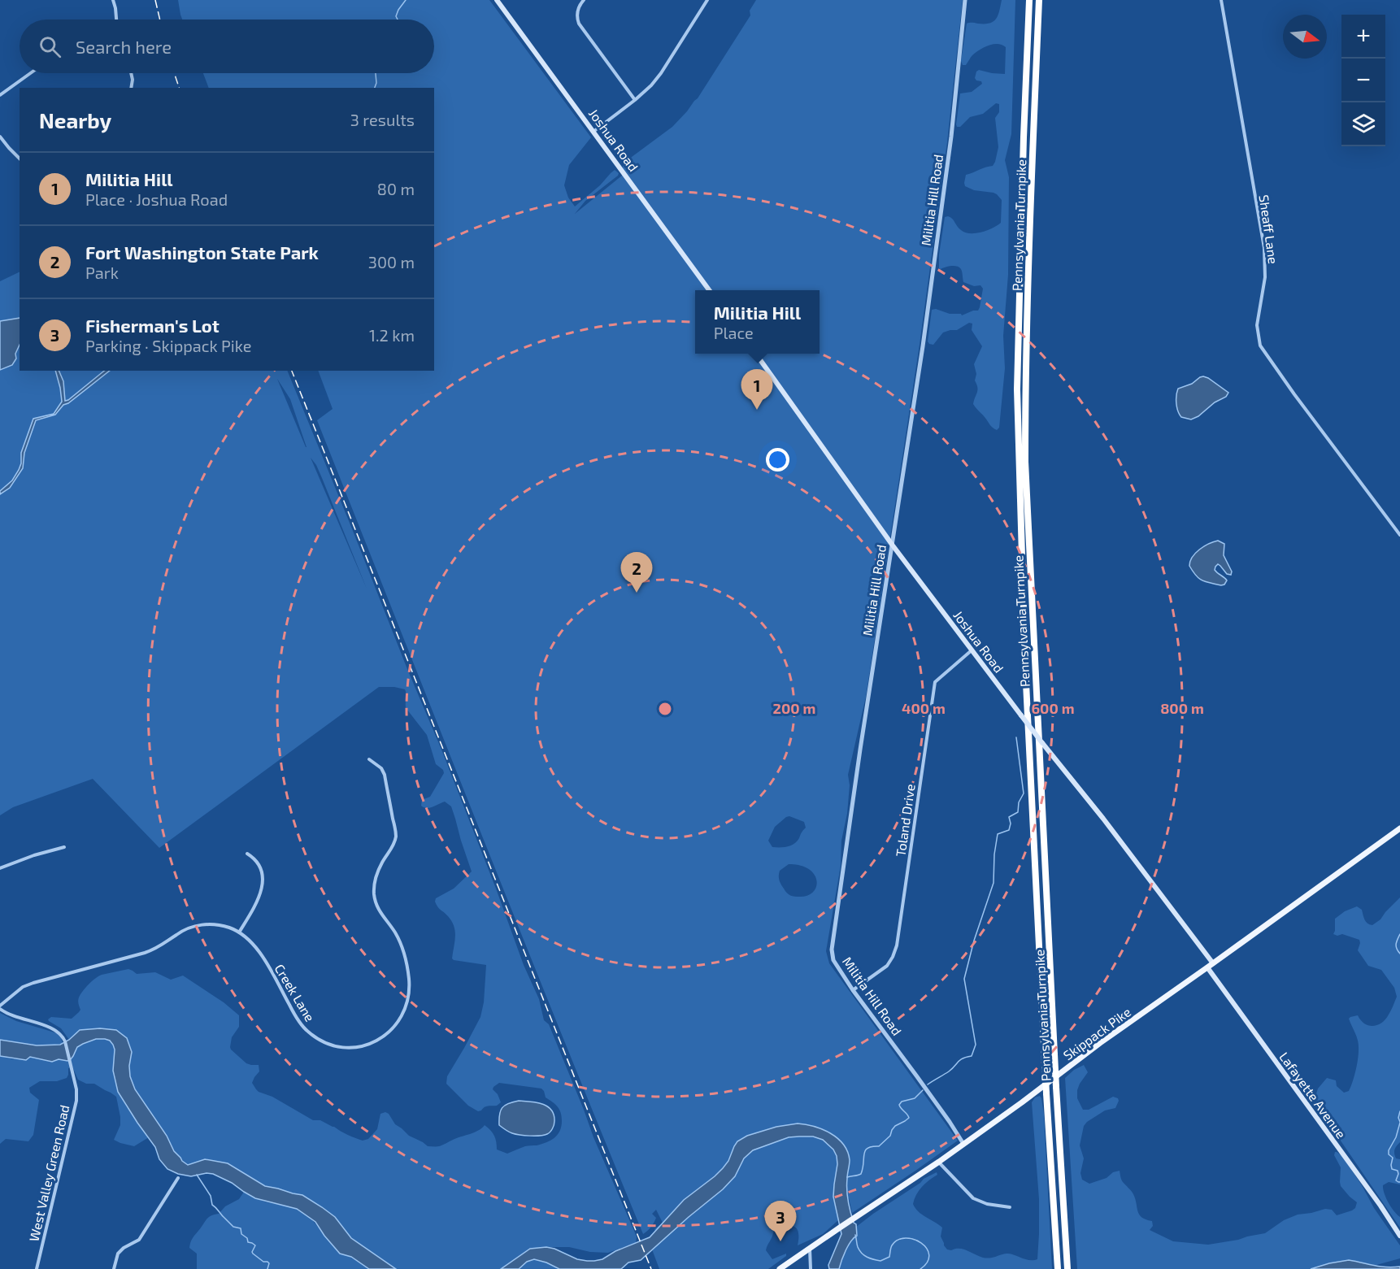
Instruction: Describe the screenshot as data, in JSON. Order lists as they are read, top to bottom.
{
  "streets": {
    "highway": ["Pennsylvania Turnpike"],
    "main road": ["Joshua Road", "Skippack Pike", "Lafayette Avenue"],
    "street": [
      "Militia Hill Road",
      "Sheaff Lane",
      "Toland Drive",
      "Creek Lane",
      "West Valley Green Road"
    ]
  },
  "crossings": [
    ["Joshua Road", "Militia Hill Road"],
    ["Joshua Road", "Toland Drive"],
    ["Joshua Road", "Skippack Pike"],
    ["Militia Hill Road", "Toland Drive"],
    ["Militia Hill Road", "Skippack Pike"],
    ["Creek Lane", "West Valley Green Road"],
    ["Skippack Pike", "Lafayette Avenue"]
  ],
  "north": "right",
  "page": {
    "map_buttons": ["+", "−"],
    "search": "Search here",
    "heading": ["Nearby", "3 results"],
    "list": [
      {
        "mark": "1",
        "name": "Militia Hill",
        "note": "Place · Joshua Road",
        "value": "80 m"
      },
      {
        "mark": "2",
        "name": "Fort Washington State Park",
        "note": "Park",
        "value": "300 m"
      },
      {
        "mark": "3",
        "name": "Fisherman's Lot",
        "note": "Parking · Skippack Pike",
        "value": "1.2 km"
      }
    ],
    "popup": ["Militia Hill", "Place"],
    "pins": ["1", "2", "3"]
  },
  "rings": [
    "200 m",
    "400 m",
    "600 m",
    "800 m"
  ]
}
